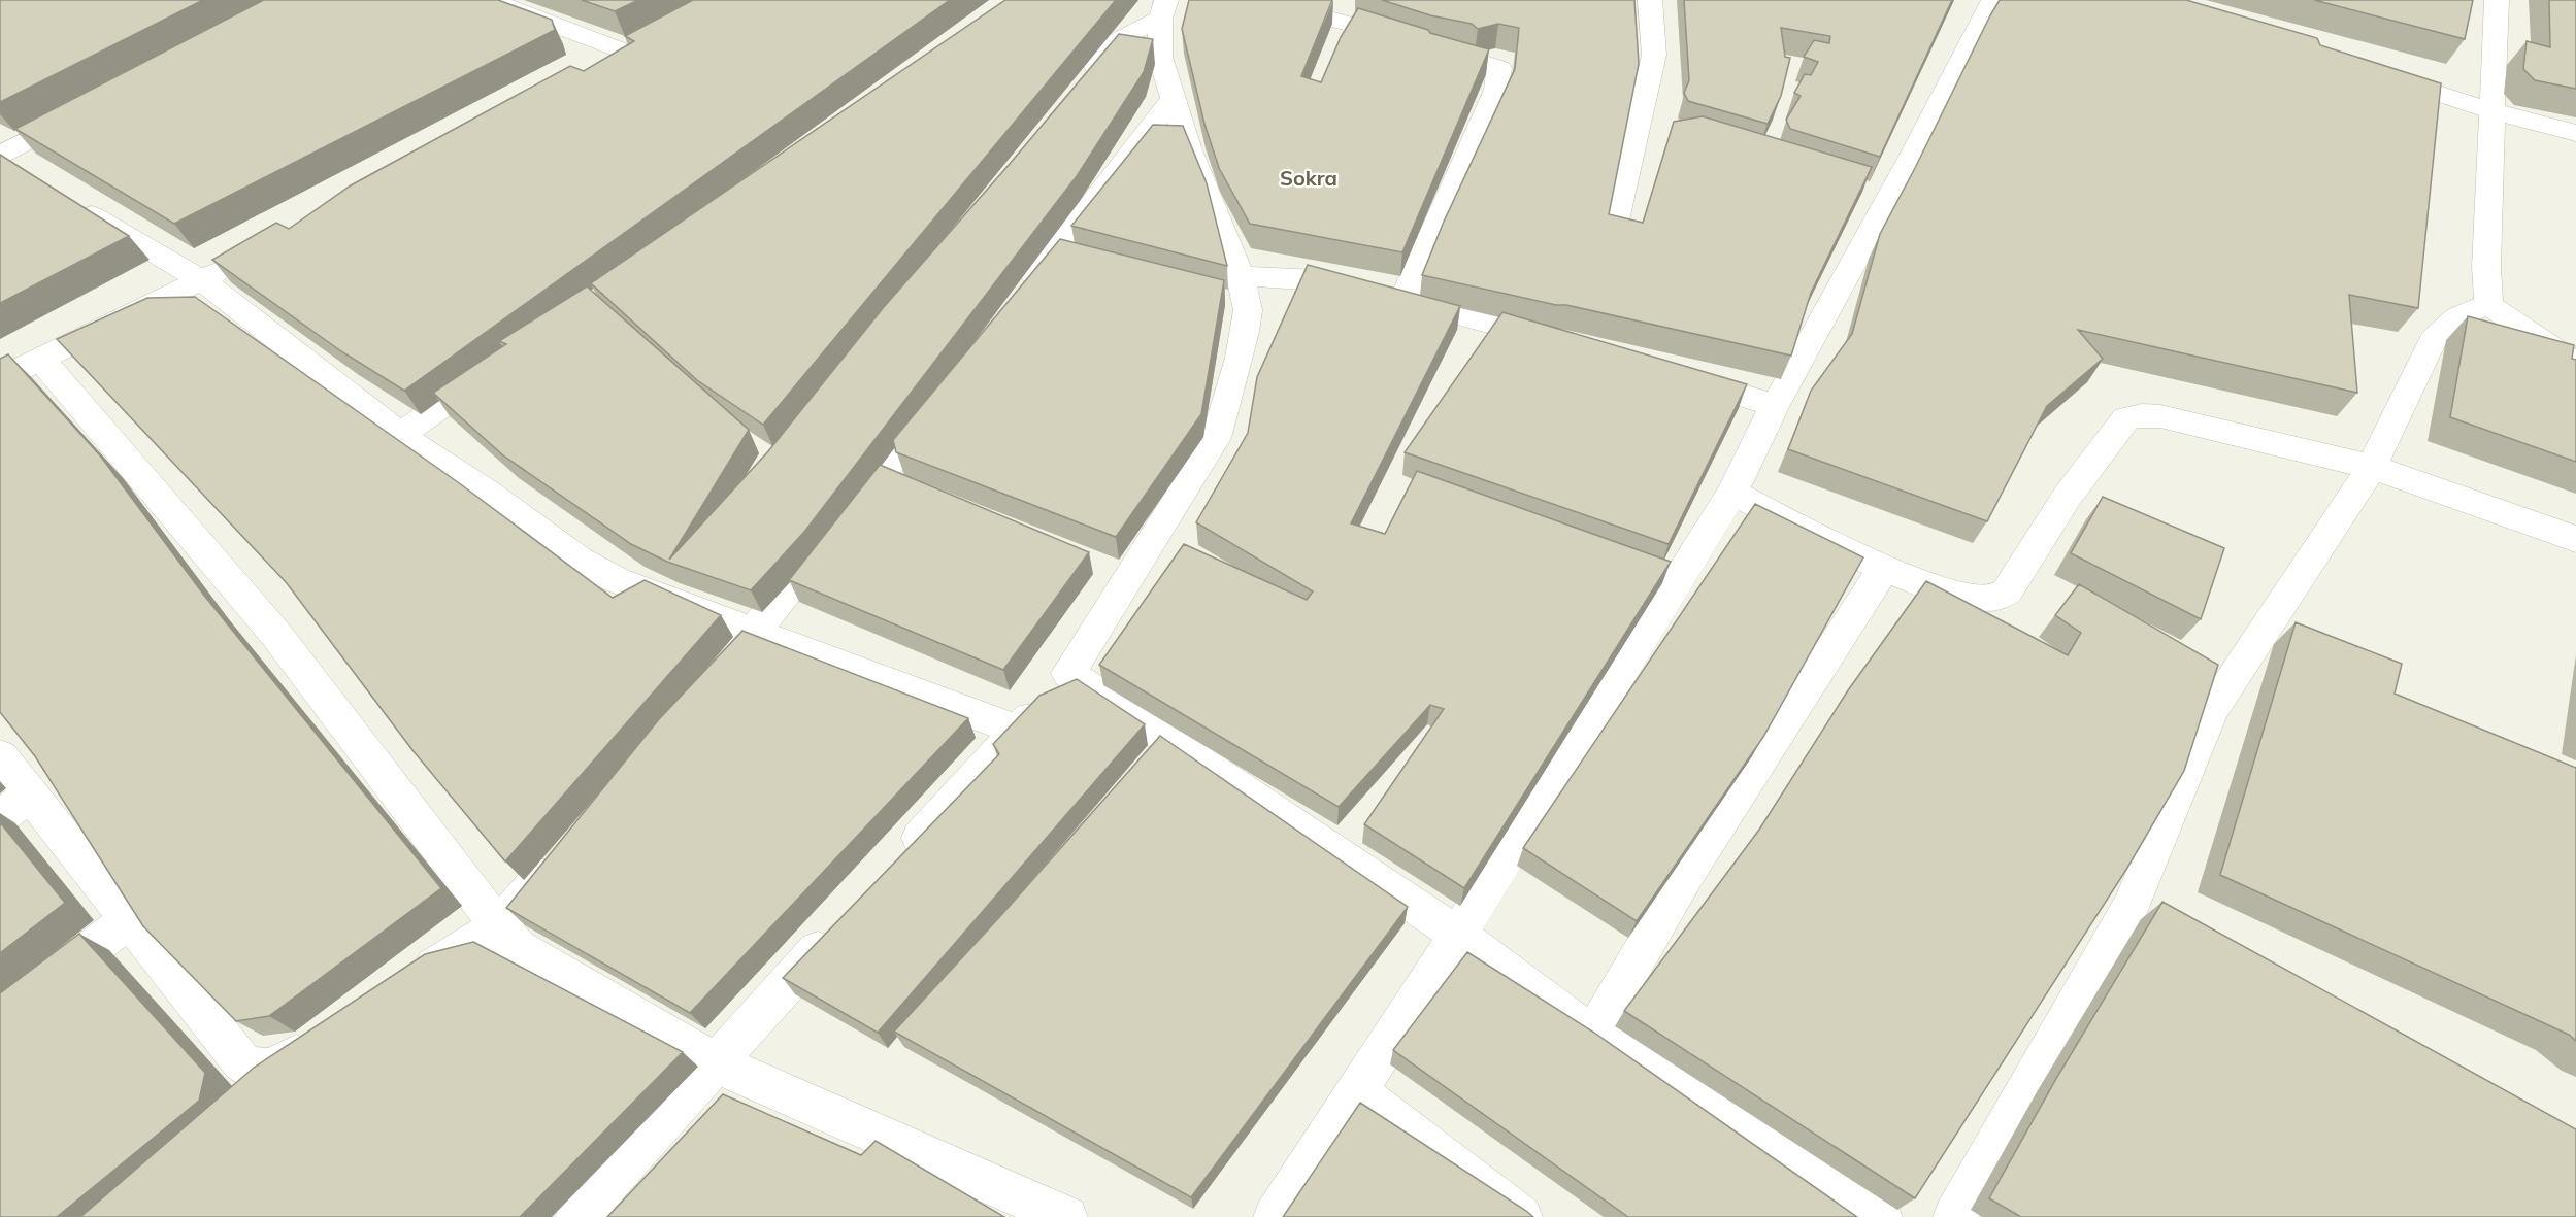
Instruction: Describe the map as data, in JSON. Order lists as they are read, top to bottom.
{
  "districts": ["Sokra"]
}
